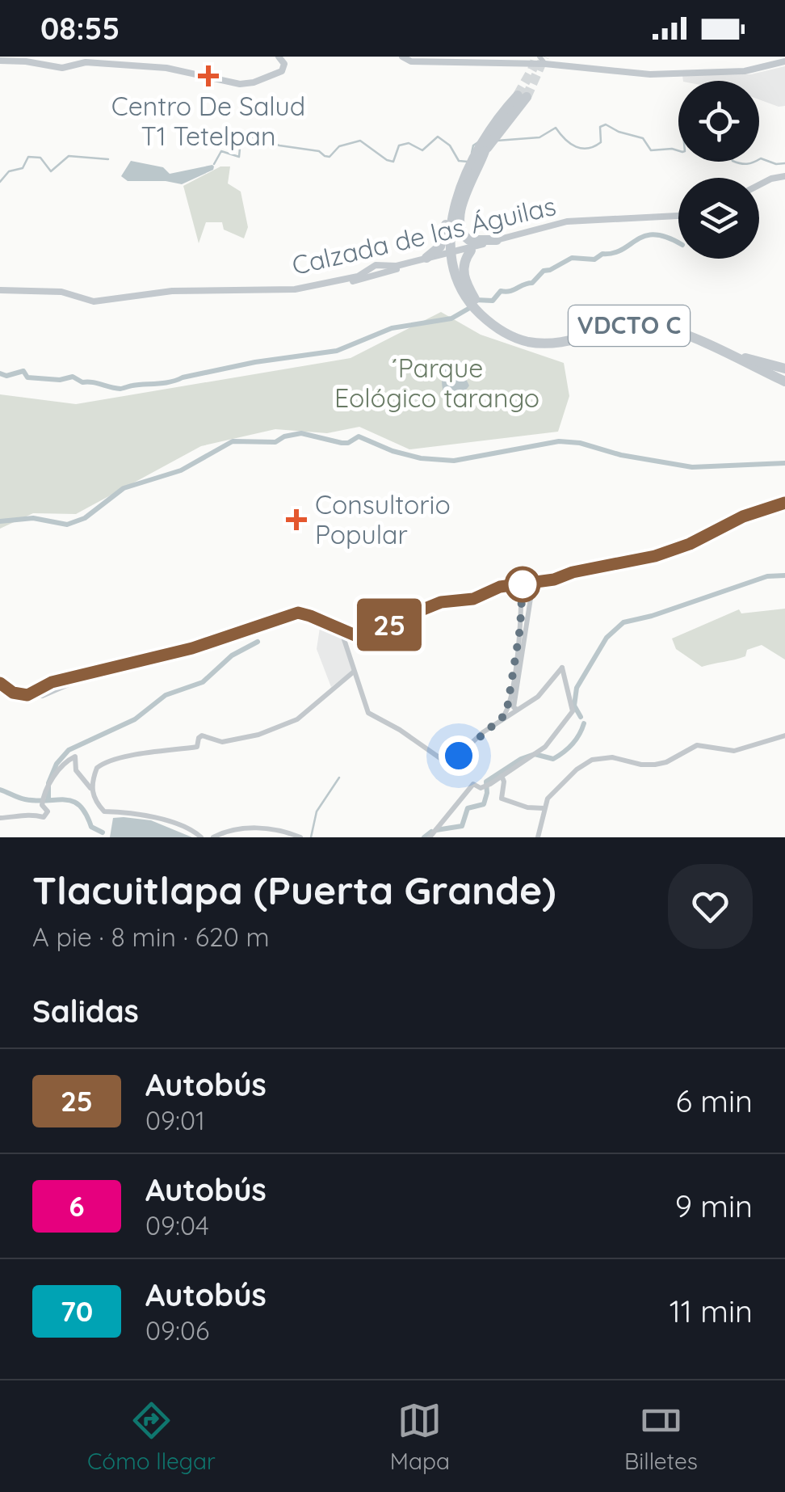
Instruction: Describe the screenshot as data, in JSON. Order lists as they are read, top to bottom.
{
  "streets": {
    "highway": ["VDCTO C"],
    "main road": ["Calzada de las Águilas"]
  },
  "parks": ["´Parque Eológico tarango"],
  "places": {
    "health": ["Centro De Salud T1 Tetelpan", "Consultorio Popular"]
  },
  "lines": ["bus line 25"],
  "page": {
    "status": "08:55",
    "on_map": "25",
    "heading": [
      ["Tlacuitlapa (Puerta Grande)", "A pie · 8 min · 620 m"],
      "Salidas"
    ],
    "list": [
      {
        "mark": "25",
        "name": "Autobús",
        "note": "09:01",
        "value": "6 min"
      },
      {
        "mark": "6",
        "name": "Autobús",
        "note": "09:04",
        "value": "9 min"
      },
      {
        "mark": "70",
        "name": "Autobús",
        "note": "09:06",
        "value": "11 min"
      }
    ],
    "tabs": ["Cómo llegar", "Mapa", "Billetes"]
  }
}
